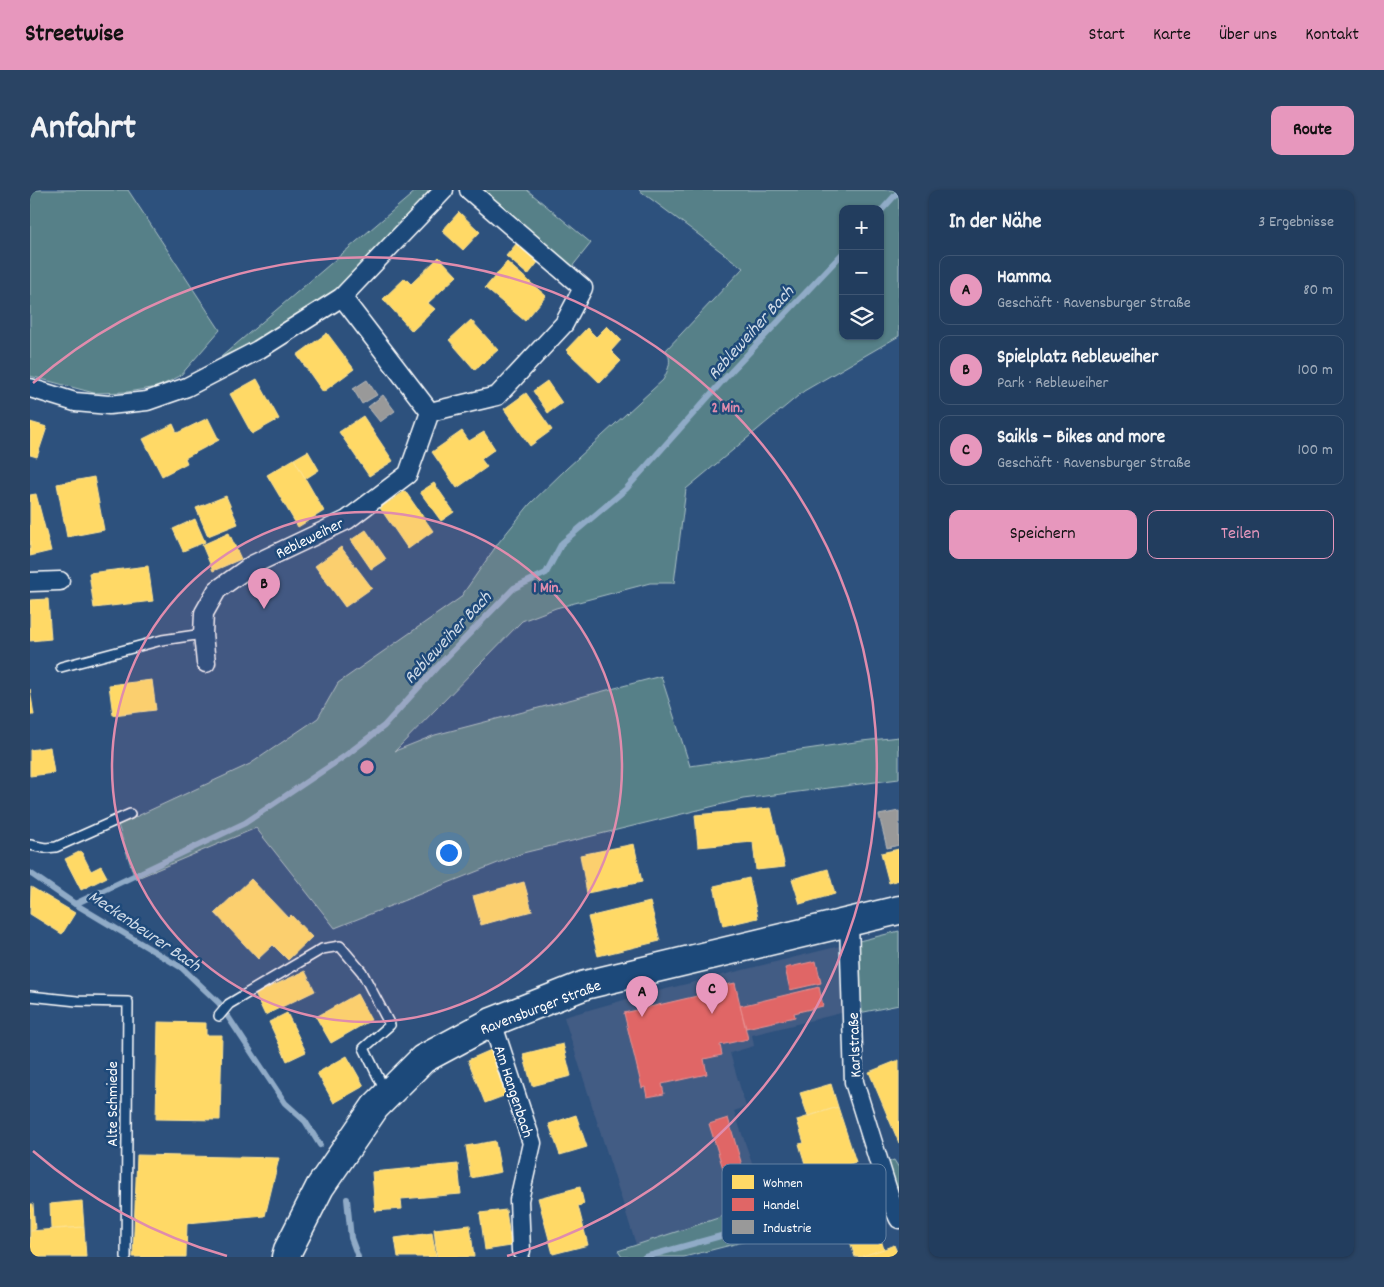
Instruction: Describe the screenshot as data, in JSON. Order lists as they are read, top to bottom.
{
  "streets": {
    "main road": ["Ravensburger Straße"],
    "street": ["Rebleweiher", "Karlstraße", "Am Hangenbach"],
    "lane": ["Alte Schmiede"]
  },
  "crossings": [
    ["Ravensburger Straße", "Karlstraße"],
    ["Ravensburger Straße", "Am Hangenbach"]
  ],
  "water": ["Rebleweiher Bach", "Meckenbeurer Bach"],
  "legend": ["Wohnen", "Handel", "Industrie"],
  "page": {
    "header": "Streetwise",
    "nav": [
      "Start",
      "Karte",
      "Über uns",
      "Kontakt"
    ],
    "title": "Anfahrt",
    "buttons": [
      "Route",
      ["Speichern", "Teilen"]
    ],
    "heading": ["In der Nähe", "3 Ergebnisse"],
    "map_buttons": ["+", "−"],
    "list": [
      {
        "mark": "A",
        "name": "Hamma",
        "note": "Geschäft · Ravensburger Straße",
        "value": "80 m"
      },
      {
        "mark": "B",
        "name": "Spielplatz Rebleweiher",
        "note": "Park · Rebleweiher",
        "value": "100 m"
      },
      {
        "mark": "C",
        "name": "Saikls – Bikes and more",
        "note": "Geschäft · Ravensburger Straße",
        "value": "100 m"
      }
    ],
    "pins": ["B", "C", "A"]
  },
  "rings": ["2 Min.", "1 Min."]
}
